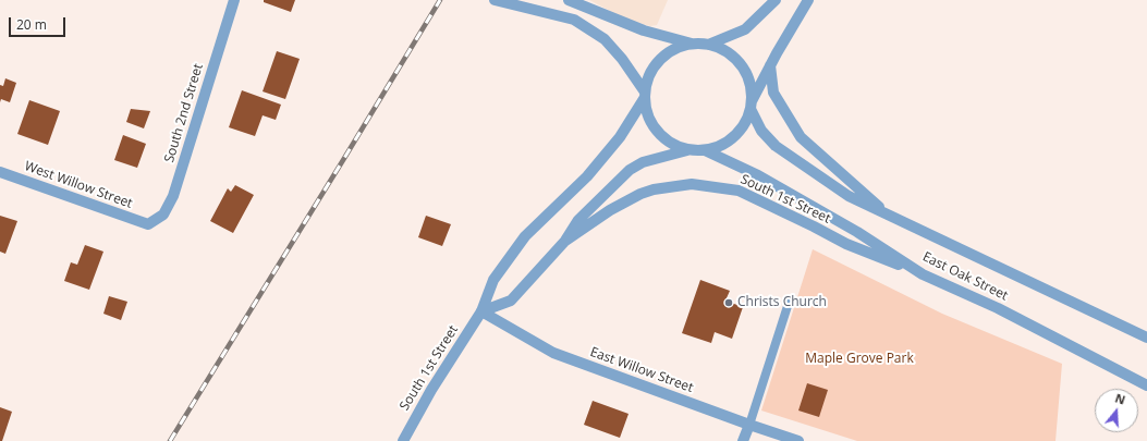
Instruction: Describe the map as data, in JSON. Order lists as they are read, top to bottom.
{
  "streets": {
    "street": [
      "South 2nd Street",
      "West Willow Street",
      "South 1st Street",
      "East Oak Street",
      "East Willow Street"
    ]
  },
  "crossings": [
    ["South 2nd Street", "West Willow Street"],
    ["South 1st Street", "East Oak Street"],
    ["South 1st Street", "East Willow Street"]
  ],
  "parks": ["Maple Grove Park"],
  "places": ["Christs Church"],
  "scale_bar": "20 m",
  "north": "top"
}
